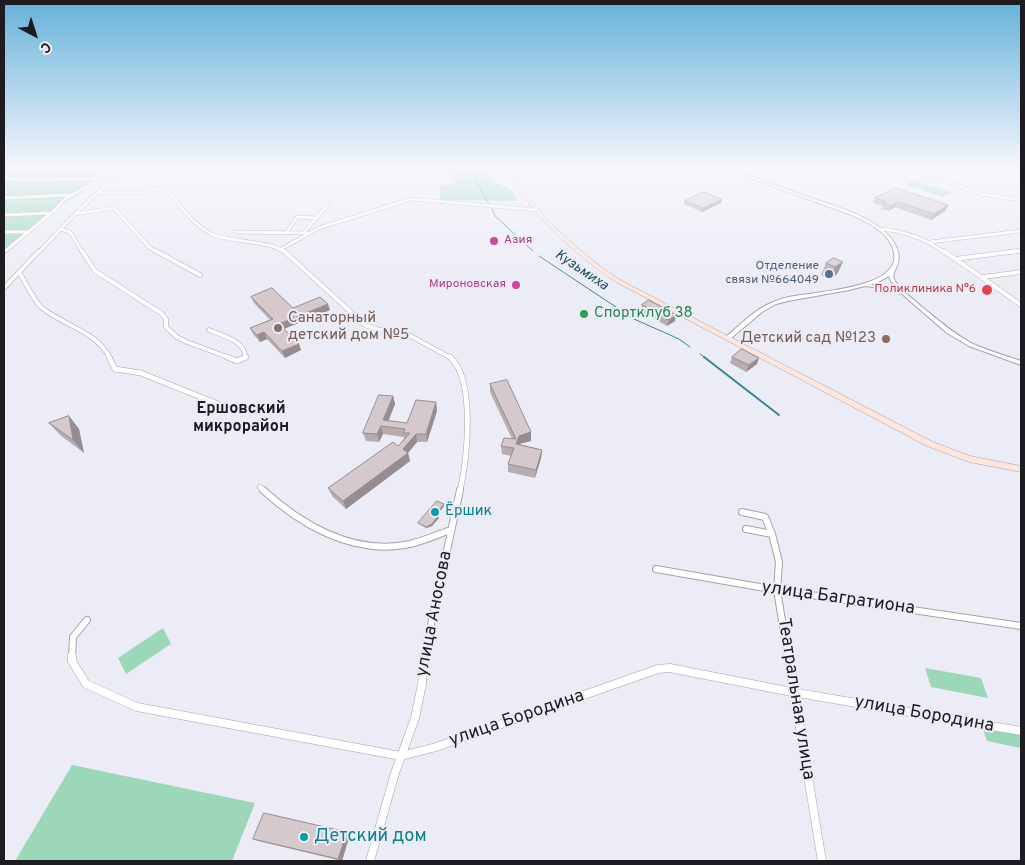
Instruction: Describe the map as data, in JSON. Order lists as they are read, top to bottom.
{
  "streets": {
    "street": [
      "улица Багратиона",
      "улица Аносова",
      "Театральная улица",
      "улица Бородина"
    ]
  },
  "crossings": [
    ["улица Багратиона", "Театральная улица"],
    ["улица Аносова", "улица Бородина"],
    ["Театральная улица", "улица Бородина"]
  ],
  "districts": ["Ершовский микрорайон"],
  "water": ["Кузьмиха"],
  "places": [
    "Азия",
    "Отделение связи №664049",
    "Мироновская",
    "Поликлиника N°6",
    "Спортклуб 38",
    "Санаторный детский дом №5",
    "Детский сад №123",
    "Ёршик",
    "Детский дом"
  ],
  "north": "bottom right"
}
